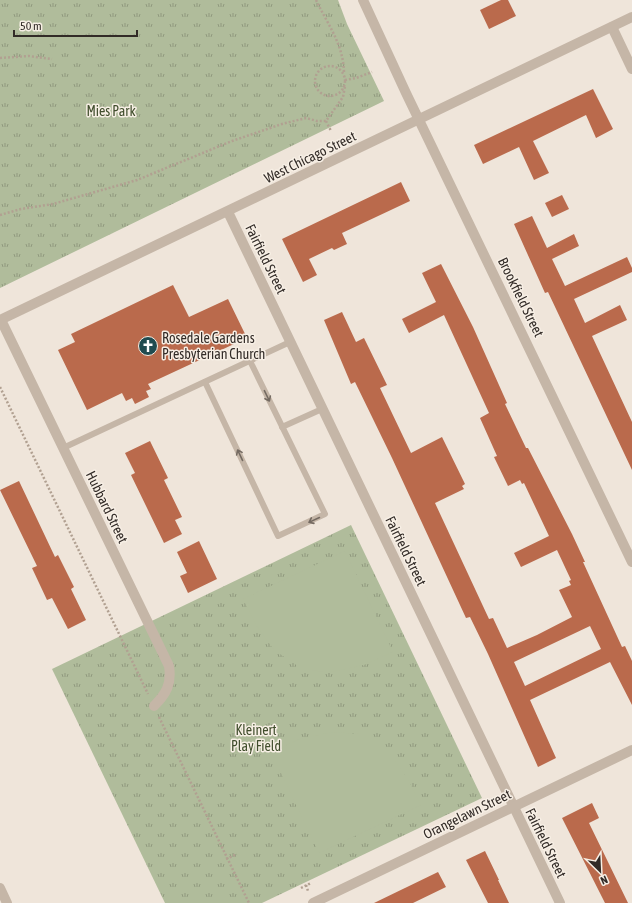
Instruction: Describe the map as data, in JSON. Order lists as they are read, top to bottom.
{
  "streets": {
    "street": [
      "West Chicago Street",
      "Fairfield Street",
      "Brookfield Street",
      "Hubbard Street",
      "Orangelawn Street"
    ]
  },
  "crossings": [
    ["West Chicago Street", "Fairfield Street"],
    ["West Chicago Street", "Brookfield Street"],
    ["West Chicago Street", "Hubbard Street"],
    ["Fairfield Street", "Orangelawn Street"]
  ],
  "parks": ["Mies Park", "Kleinert Play Field"],
  "places": {
    "church": ["Rosedale Gardens Presbyterian Church"]
  },
  "scale_bar": "50 m",
  "north": "bottom right"
}
